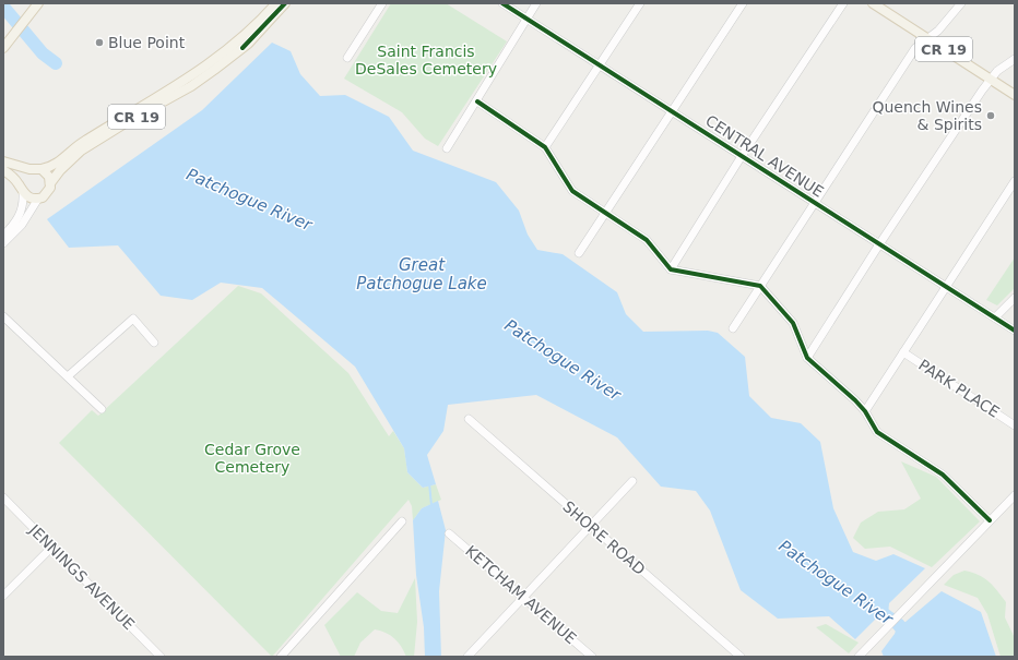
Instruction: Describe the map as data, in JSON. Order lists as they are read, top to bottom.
{
  "streets": {
    "main road": ["CR 19"],
    "street": [
      "CENTRAL AVENUE",
      "PARK PLACE",
      "SHORE ROAD",
      "JENNINGS AVENUE",
      "KETCHAM AVENUE"
    ]
  },
  "water": ["Patchogue River", "Great Patchogue Lake"],
  "parks": ["Saint Francis DeSales Cemetery", "Cedar Grove Cemetery"],
  "places": ["Blue Point", "Quench Wines & Spirits"]
}
